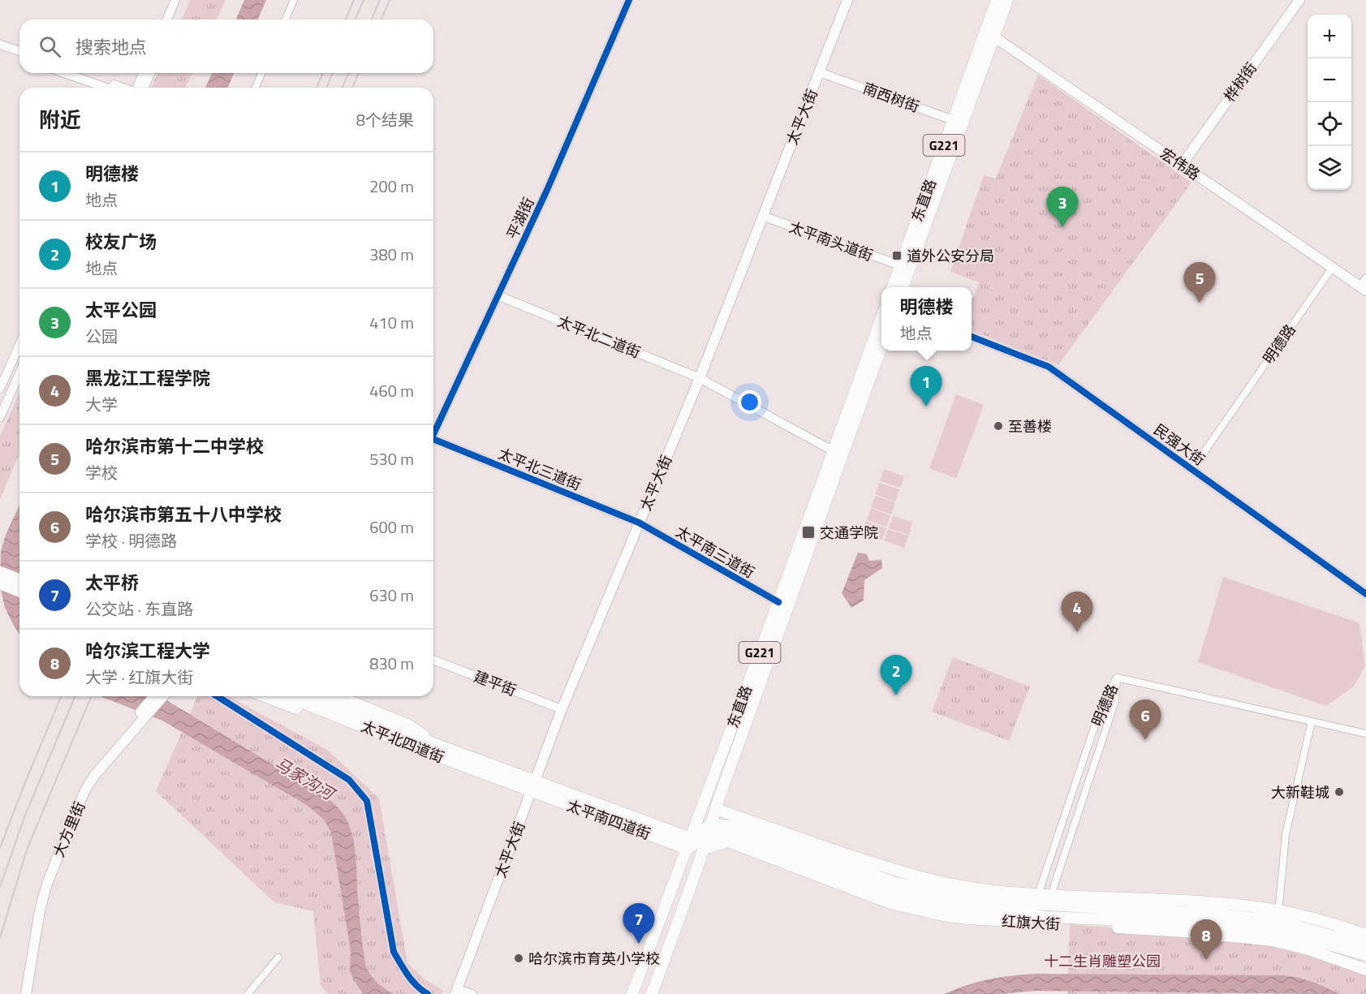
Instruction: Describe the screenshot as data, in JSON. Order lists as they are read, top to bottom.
{
  "streets": {
    "main road": [
      "桦树街",
      "太平大街",
      "G221",
      "宏伟路",
      "东直路",
      "太平北四道街",
      "太平南四道街",
      "大方里街",
      "红旗大街"
    ],
    "street": [
      "南西树街",
      "平湖街",
      "太平南头道街",
      "太平北二道街",
      "明德路",
      "民强大街",
      "太平北三道街",
      "太平南三道街",
      "建平街"
    ]
  },
  "crossings": [
    ["桦树街", "宏伟路"],
    ["南西树街", "太平大街"],
    ["南西树街", "东直路"],
    ["太平大街", "太平南头道街"],
    ["太平大街", "太平北二道街"],
    ["太平大街", "太平北三道街"],
    ["太平大街", "太平南三道街"],
    ["太平大街", "建平街"],
    ["太平大街", "太平北四道街"],
    ["太平大街", "太平南四道街"],
    ["宏伟路", "东直路"],
    ["宏伟路", "明德路"],
    ["东直路", "太平南头道街"],
    ["东直路", "太平北二道街"],
    ["东直路", "太平南三道街"],
    ["东直路", "太平南四道街"],
    ["东直路", "红旗大街"],
    ["平湖街", "太平北二道街"],
    ["明德路", "民强大街"],
    ["明德路", "红旗大街"],
    ["太平北三道街", "太平南三道街"],
    ["太平北四道街", "太平南四道街"]
  ],
  "water": ["马家沟河"],
  "parks": ["十二生肖雕塑公园"],
  "places": {
    "transit": ["道外公安分局", "交通学院"],
    "other": ["至善楼", "大新鞋城", "哈尔滨市育英小学校"]
  },
  "page": {
    "map_buttons": ["+", "−"],
    "search": "搜索地点",
    "heading": ["附近", "8个结果"],
    "list": [
      {
        "mark": "1",
        "name": "明德楼",
        "note": "地点",
        "value": "200 m"
      },
      {
        "mark": "2",
        "name": "校友广场",
        "note": "地点",
        "value": "380 m"
      },
      {
        "mark": "3",
        "name": "太平公园",
        "note": "公园",
        "value": "410 m"
      },
      {
        "mark": "4",
        "name": "黑龙江工程学院",
        "note": "大学",
        "value": "460 m"
      },
      {
        "mark": "5",
        "name": "哈尔滨市第十二中学校",
        "note": "学校",
        "value": "530 m"
      },
      {
        "mark": "6",
        "name": "哈尔滨市第五十八中学校",
        "note": "学校 · 明德路",
        "value": "600 m"
      },
      {
        "mark": "7",
        "name": "太平桥",
        "note": "公交站 · 东直路",
        "value": "630 m"
      },
      {
        "mark": "8",
        "name": "哈尔滨工程大学",
        "note": "大学 · 红旗大街",
        "value": "830 m"
      }
    ],
    "pins": [
      "3",
      "5",
      "1",
      "4",
      "2",
      "6",
      "7",
      "8"
    ],
    "popup": ["明德楼", "地点"]
  }
}
